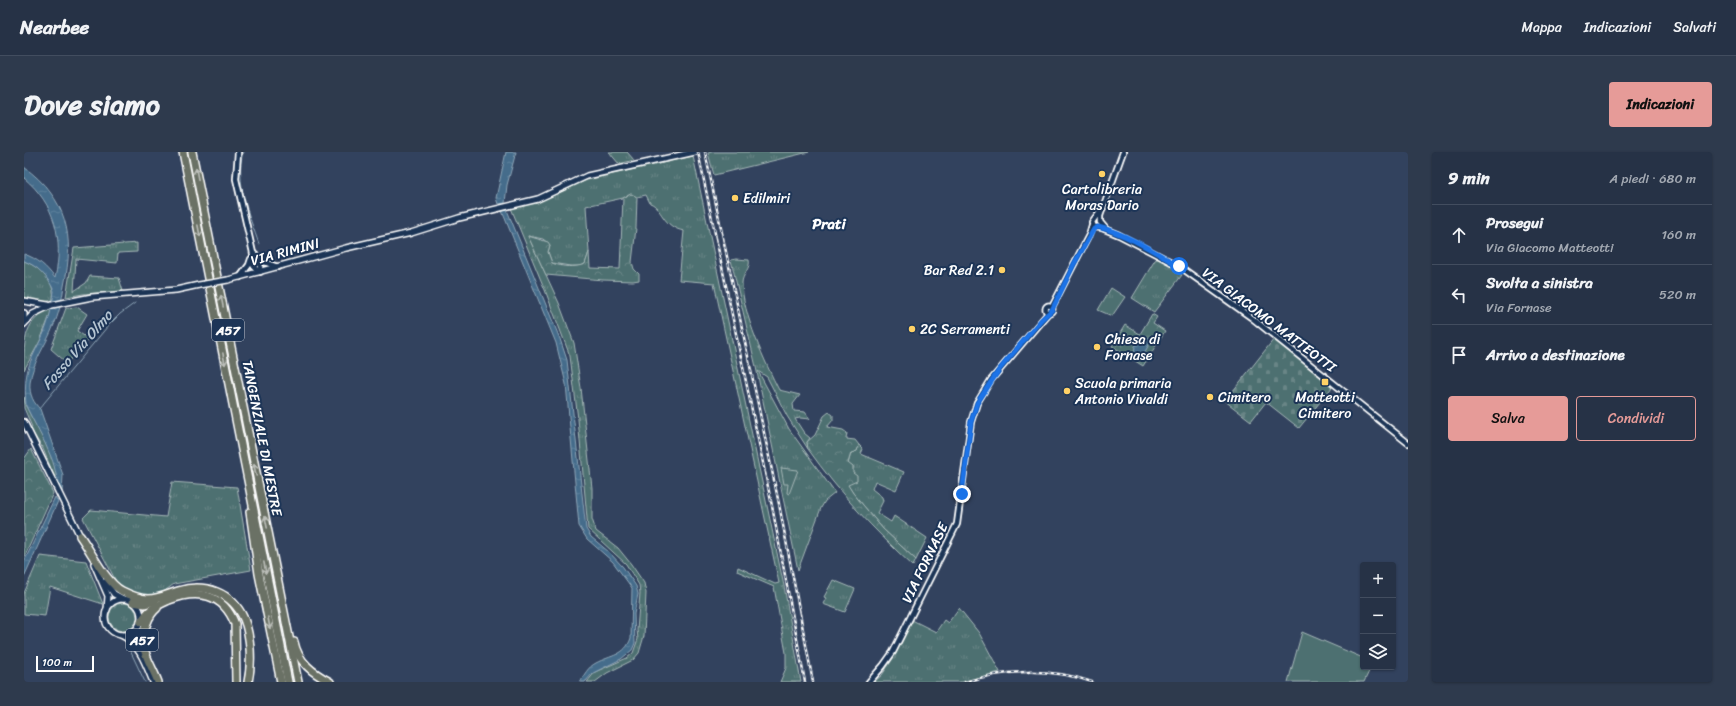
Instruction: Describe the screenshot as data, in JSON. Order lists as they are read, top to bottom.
{
  "streets": {
    "highway": ["A57", "TANGENZIALE DI MESTRE"],
    "main road": ["VIA RIMINI"],
    "street": ["VIA GIACOMO MATTEOTTI", "VIA FORNASE"]
  },
  "crossings": [
    ["VIA GIACOMO MATTEOTTI", "VIA FORNASE"],
    ["A57", "TANGENZIALE DI MESTRE"]
  ],
  "districts": ["Prati"],
  "water": ["Fosso Via Olmo"],
  "places": {
    "other": [
      "Cartolibreria Moras Dario",
      "Edilmiri",
      "Bar Red 2.1",
      "2C Serramenti",
      "Chiesa di Fornase",
      "Scuola primaria Antonio Vivaldi",
      "Cimitero"
    ],
    "transit": ["Matteotti Cimitero"]
  },
  "scale_bar": "100 m",
  "page": {
    "header": "Nearbee",
    "nav": ["Mappa", "Indicazioni", "Salvati"],
    "title": "Dove siamo",
    "buttons": [
      "Indicazioni",
      ["Salva", "Condividi"]
    ],
    "heading": ["9 min", "A piedi · 680 m"],
    "list": [
      ["Prosegui", "Via Giacomo Matteotti", "160 m"],
      ["Svolta a sinistra", "Via Fornase", "520 m"],
      "Arrivo a destinazione"
    ],
    "map_buttons": ["+", "−"],
    "scale": "100 m"
  }
}
